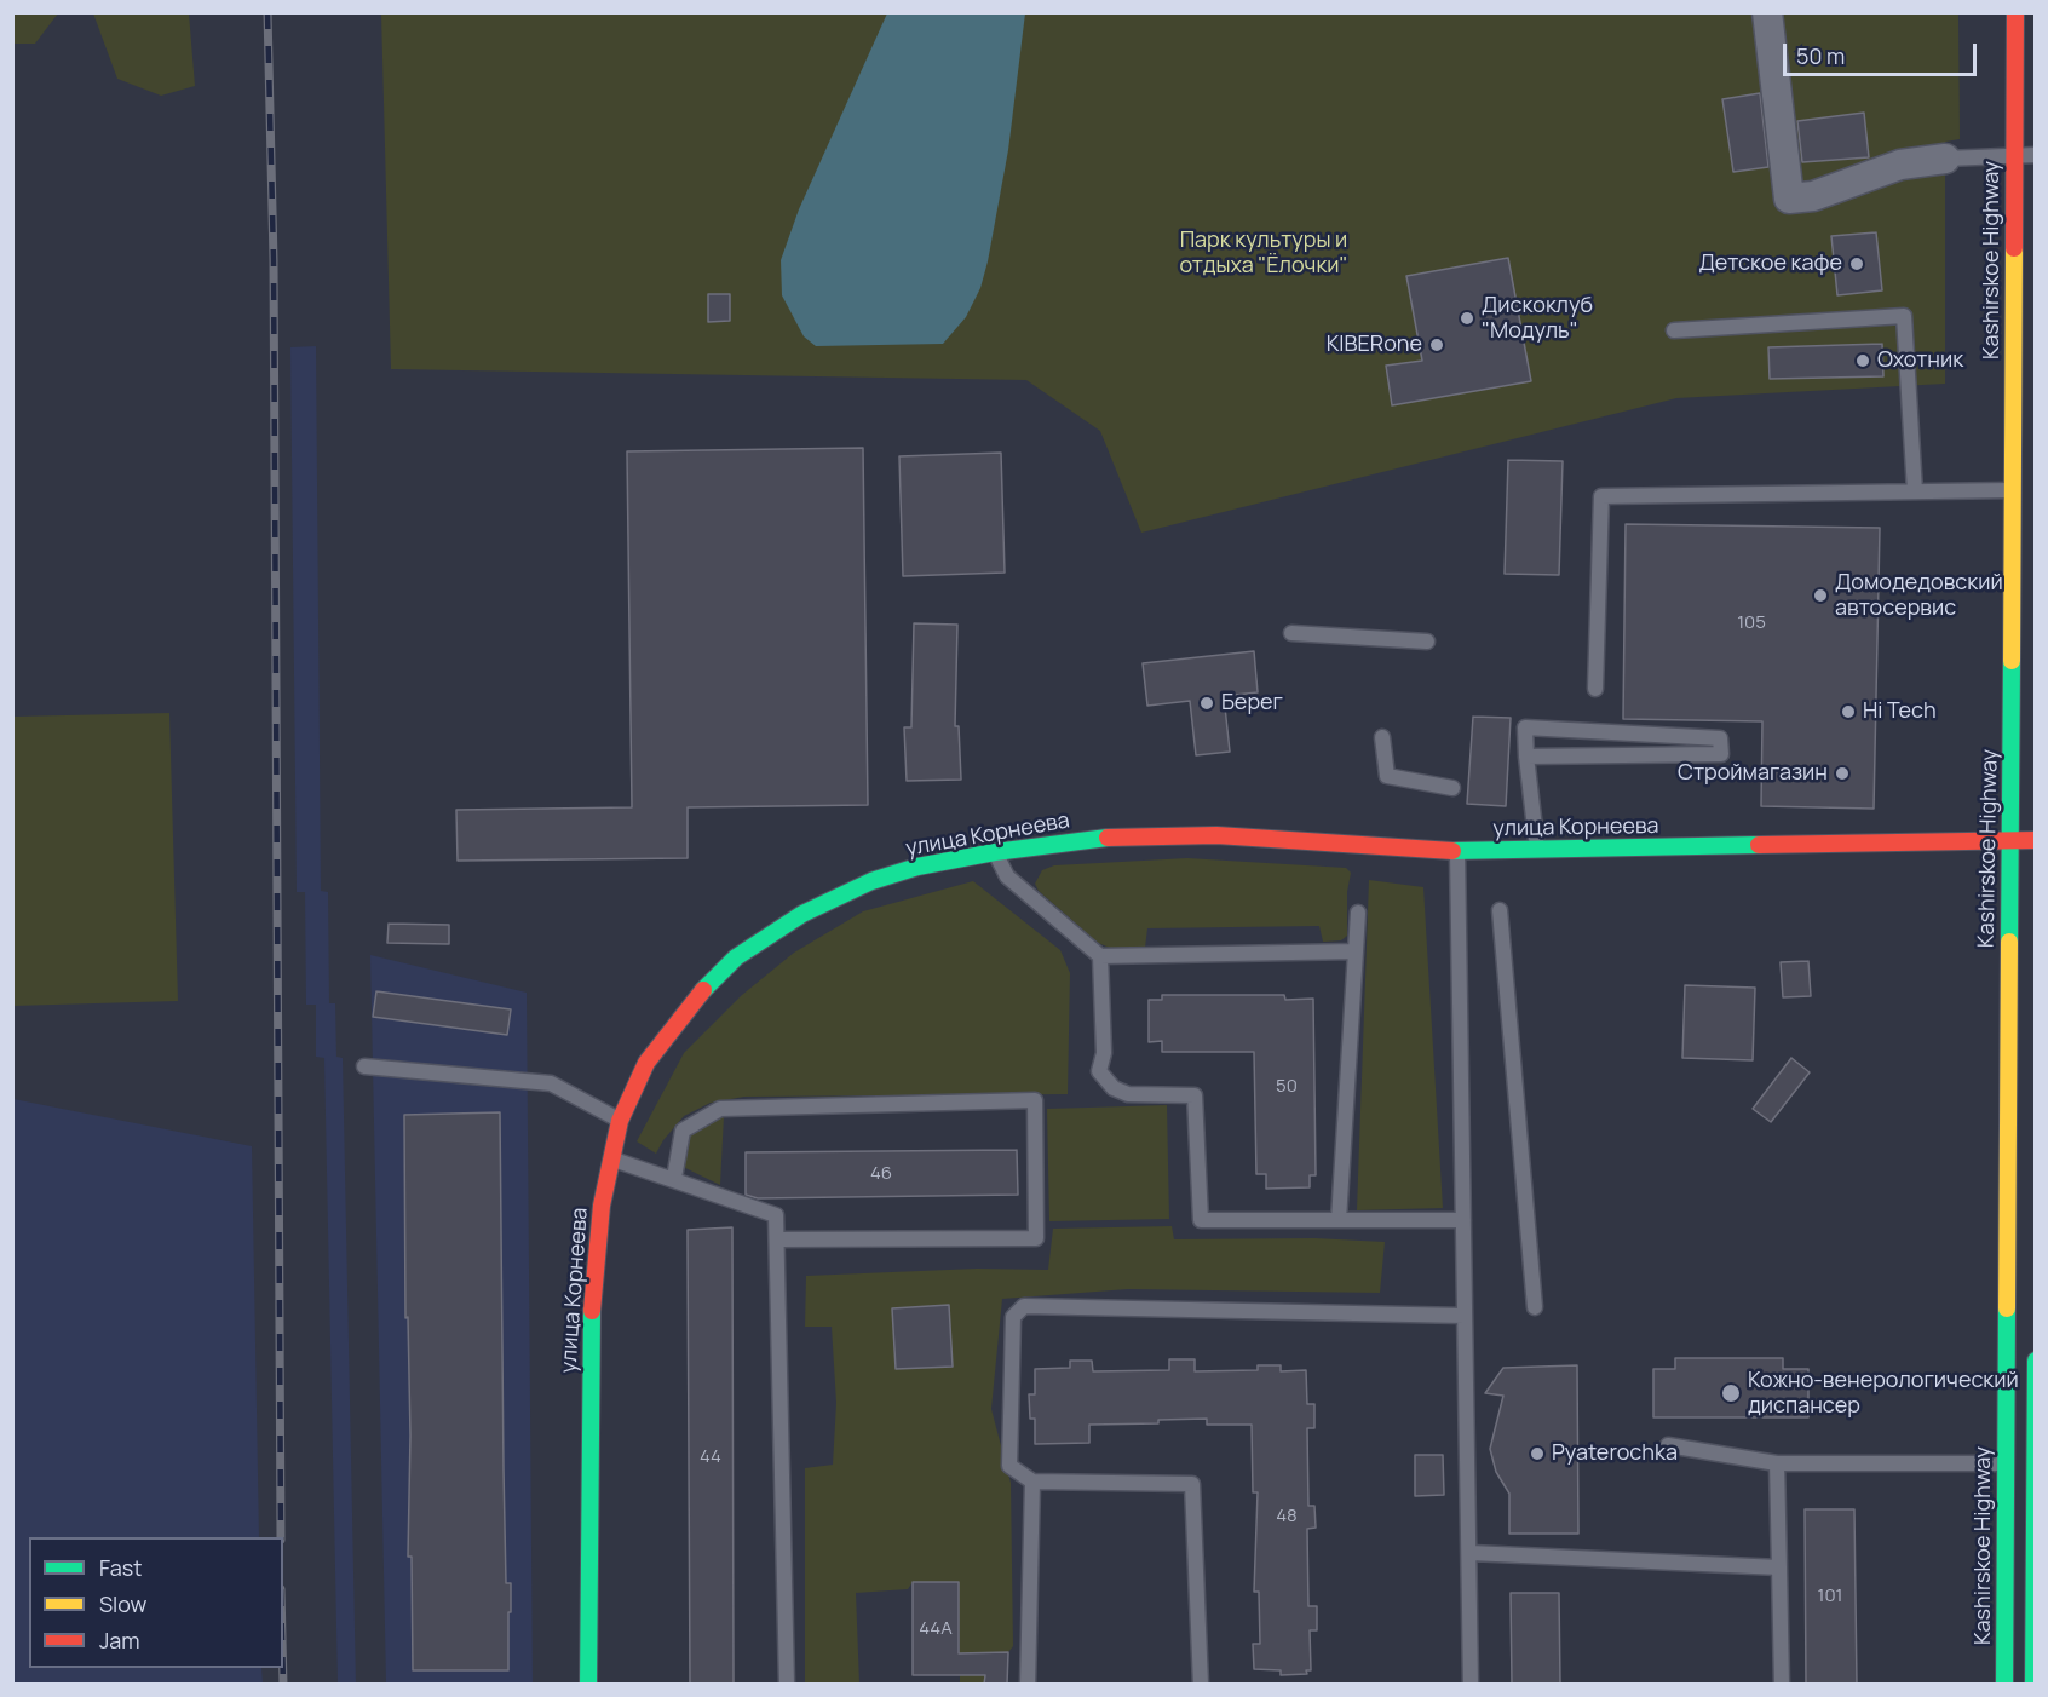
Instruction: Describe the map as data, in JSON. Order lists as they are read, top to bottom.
{
  "streets": {
    "street": ["Kashirskoe Highway", "улица Корнеева"]
  },
  "crossings": [
    ["Kashirskoe Highway", "улица Корнеева"]
  ],
  "parks": ["Парк культуры и отдыха \"Ёлочки\""],
  "places": [
    "Детское кафе",
    "Дискоклуб \"Модуль\"",
    "KIBERone",
    "Охотник",
    "Домодедовский автосервис",
    "Берег",
    "Hi Tech",
    "Строймагазин",
    "Кожно-венерологический диспансер",
    "Pyaterochka"
  ],
  "house_numbers": [
    "105",
    "50",
    "46",
    "44",
    "48",
    "101",
    "44А"
  ],
  "legend": ["Fast", "Slow", "Jam"],
  "scale_bar": "50 m"
}
